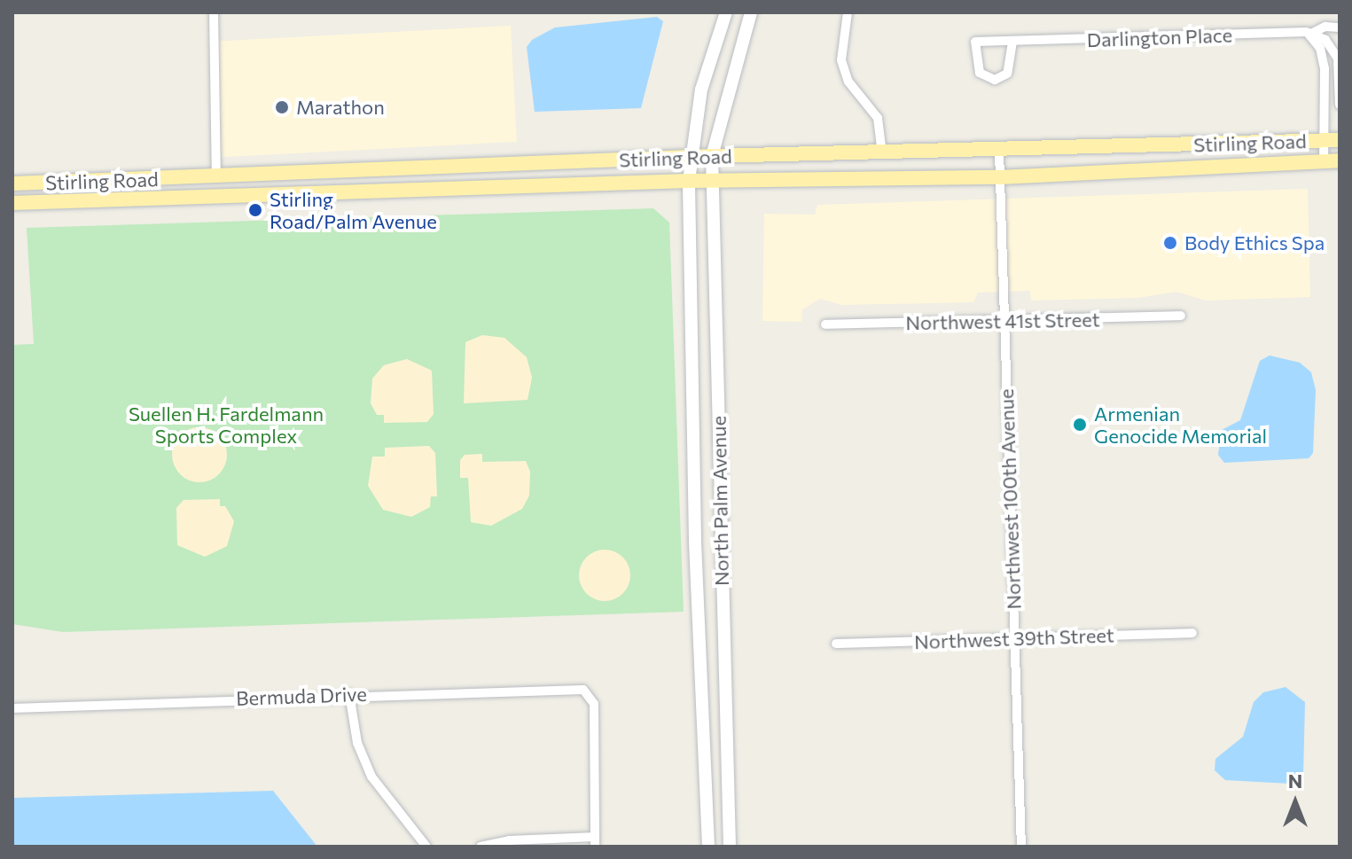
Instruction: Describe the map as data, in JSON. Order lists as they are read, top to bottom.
{
  "streets": {
    "main road": ["Stirling Road", "North Palm Avenue"],
    "street": [
      "Darlington Place",
      "Northwest 41st Street",
      "Northwest 100th Avenue",
      "Northwest 39th Street",
      "Bermuda Drive"
    ]
  },
  "crossings": [
    ["Stirling Road", "Northwest 100th Avenue"],
    ["Stirling Road", "North Palm Avenue"],
    ["Northwest 41st Street", "Northwest 100th Avenue"],
    ["Northwest 100th Avenue", "Northwest 39th Street"]
  ],
  "parks": ["Suellen H. Fardelmann Sports Complex"],
  "places": [
    "Marathon",
    "Stirling Road/Palm Avenue",
    "Body Ethics Spa",
    "Armenian Genocide Memorial"
  ],
  "north": "top"
}
